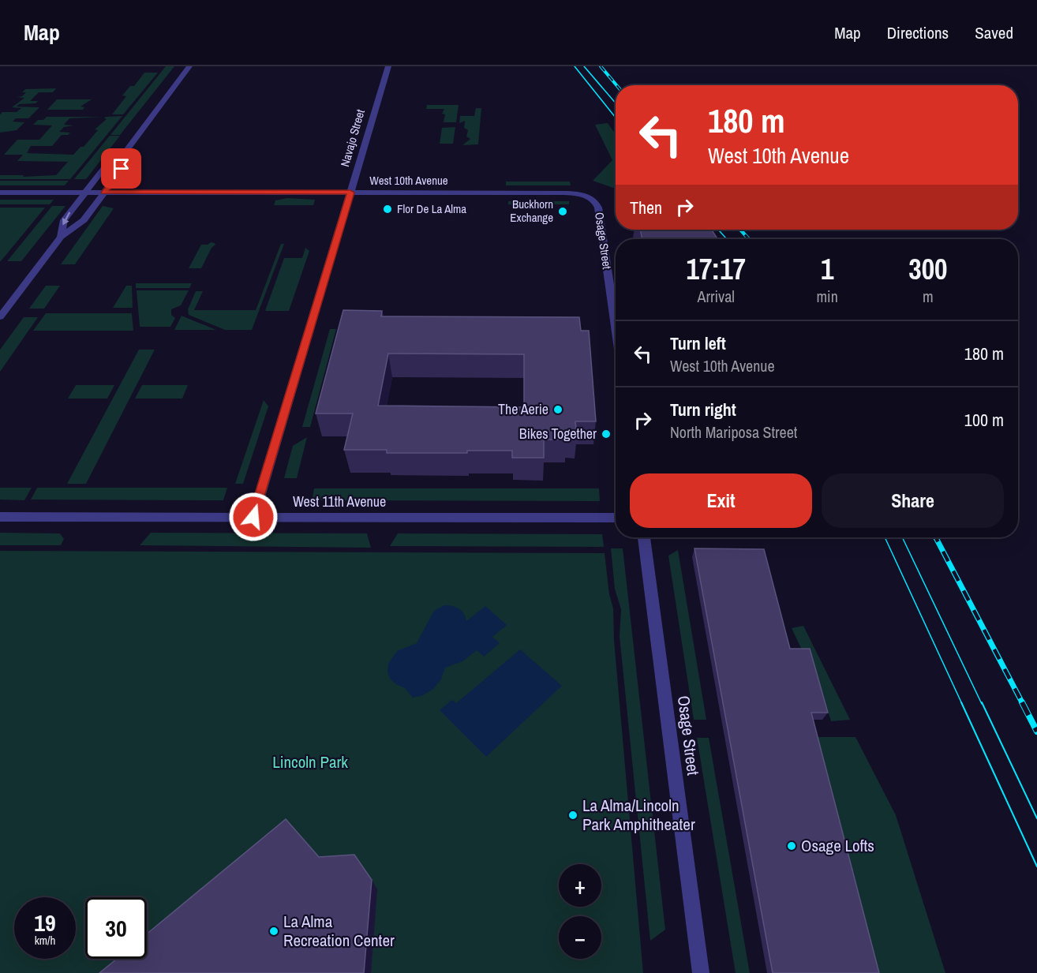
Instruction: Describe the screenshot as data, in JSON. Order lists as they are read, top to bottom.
{
  "streets": {
    "street": [
      "Navajo Street",
      "West 10th Avenue",
      "Osage Street",
      "West 11th Avenue"
    ]
  },
  "crossings": [
    ["Navajo Street", "West 10th Avenue"],
    ["Navajo Street", "West 11th Avenue"],
    ["West 10th Avenue", "Osage Street"]
  ],
  "parks": ["Lincoln Park"],
  "places": [
    "Flor De La Alma",
    "Buckhorn Exchange",
    "The Aerie",
    "Bikes Together",
    "La Alma/Lincoln Park Amphitheater",
    "Osage Lofts",
    "La Alma Recreation Center"
  ],
  "page": {
    "header": "Map",
    "nav": ["Map", "Directions", "Saved"],
    "turn": ["180 m", "West 10th Avenue"],
    "then": "Then",
    "eta": [
      "17:17",
      "Arrival",
      "1",
      "min",
      "300",
      "m"
    ],
    "list": [
      {
        "name": "Turn left",
        "note": "West 10th Avenue",
        "value": "180 m"
      },
      {
        "name": "Turn right",
        "note": "North Mariposa Street",
        "value": "100 m"
      }
    ],
    "buttons": ["Exit", "Share"],
    "map_buttons": ["+", "−"],
    "speed": "19 km/h",
    "limit": "30"
  }
}
